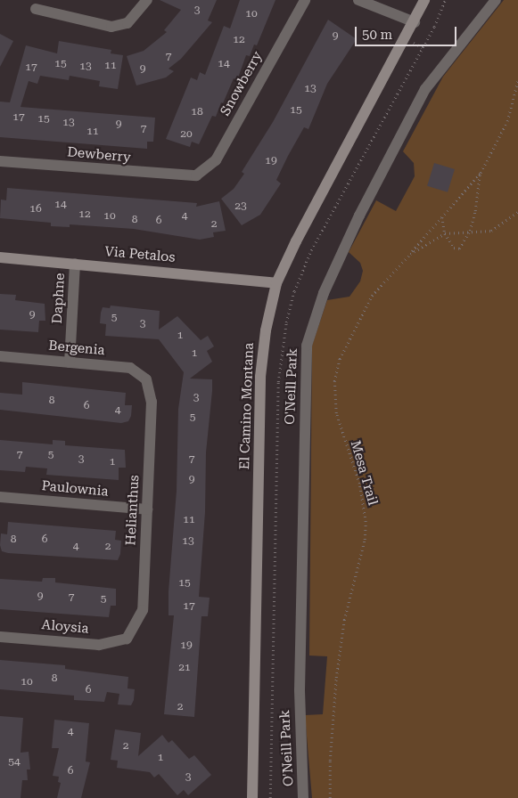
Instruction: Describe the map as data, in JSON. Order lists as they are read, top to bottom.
{
  "streets": {
    "street": [
      "Snowberry",
      "Dewberry",
      "Via Petalos",
      "Daphne",
      "Bergenia",
      "O'Neill Park",
      "El Camino Montana",
      "Paulownia",
      "Helianthus",
      "Aloysia"
    ],
    "path": ["Mesa Trail"]
  },
  "crossings": [
    ["Snowberry", "Dewberry"],
    ["Via Petalos", "Daphne"],
    ["Via Petalos", "El Camino Montana"],
    ["Daphne", "Bergenia"],
    ["Bergenia", "Helianthus"],
    ["Paulownia", "Helianthus"],
    ["Helianthus", "Aloysia"]
  ],
  "house_numbers": [
    "3",
    "10",
    "9",
    "12",
    "7",
    "15",
    "14",
    "11",
    "13",
    "17",
    "9",
    "13",
    "15",
    "18",
    "17",
    "15",
    "13",
    "9",
    "7",
    "11",
    "20",
    "19",
    "14",
    "23",
    "16",
    "12",
    "10",
    "4",
    "8",
    "6",
    "2",
    "9",
    "5",
    "3",
    "1",
    "1",
    "3",
    "8",
    "6",
    "4",
    "5",
    "7",
    "5",
    "3",
    "7",
    "1",
    "9",
    "11",
    "8",
    "6",
    "13",
    "4",
    "2",
    "15",
    "9",
    "7",
    "5",
    "17",
    "19",
    "21",
    "8",
    "10",
    "6",
    "2",
    "4",
    "2",
    "1",
    "54",
    "6",
    "3"
  ],
  "scale_bar": "50 m"
}
